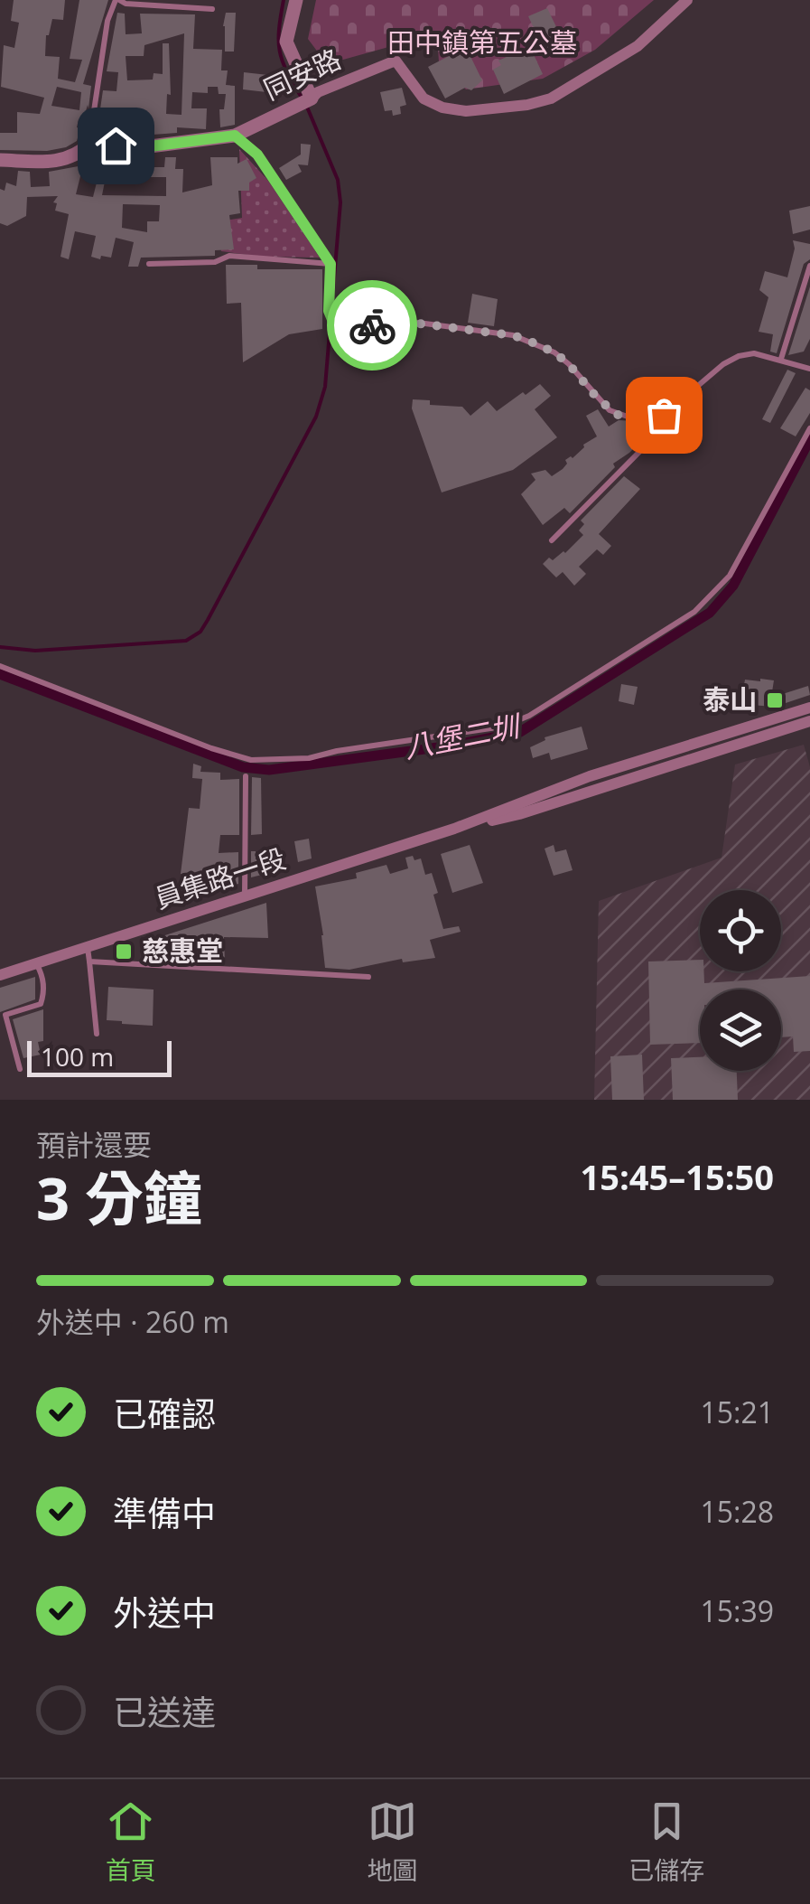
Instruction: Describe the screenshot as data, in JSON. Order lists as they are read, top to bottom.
{
  "streets": {
    "street": ["同安路", "員集路一段"]
  },
  "water": ["八堡二圳"],
  "parks": ["田中鎮第五公墓"],
  "places": {
    "transit": ["泰山", "慈惠堂"]
  },
  "scale_bar": "100 m",
  "page": {
    "scale": "100 m",
    "heading": ["3 分鐘", "預計還要", "15:45–15:50"],
    "bar": "外送中 · 260 m",
    "list": [
      ["已確認", "15:21"],
      ["準備中", "15:28"],
      ["外送中", "15:39"],
      "已送達"
    ],
    "tabs": ["首頁", "地圖", "已儲存"]
  }
}
